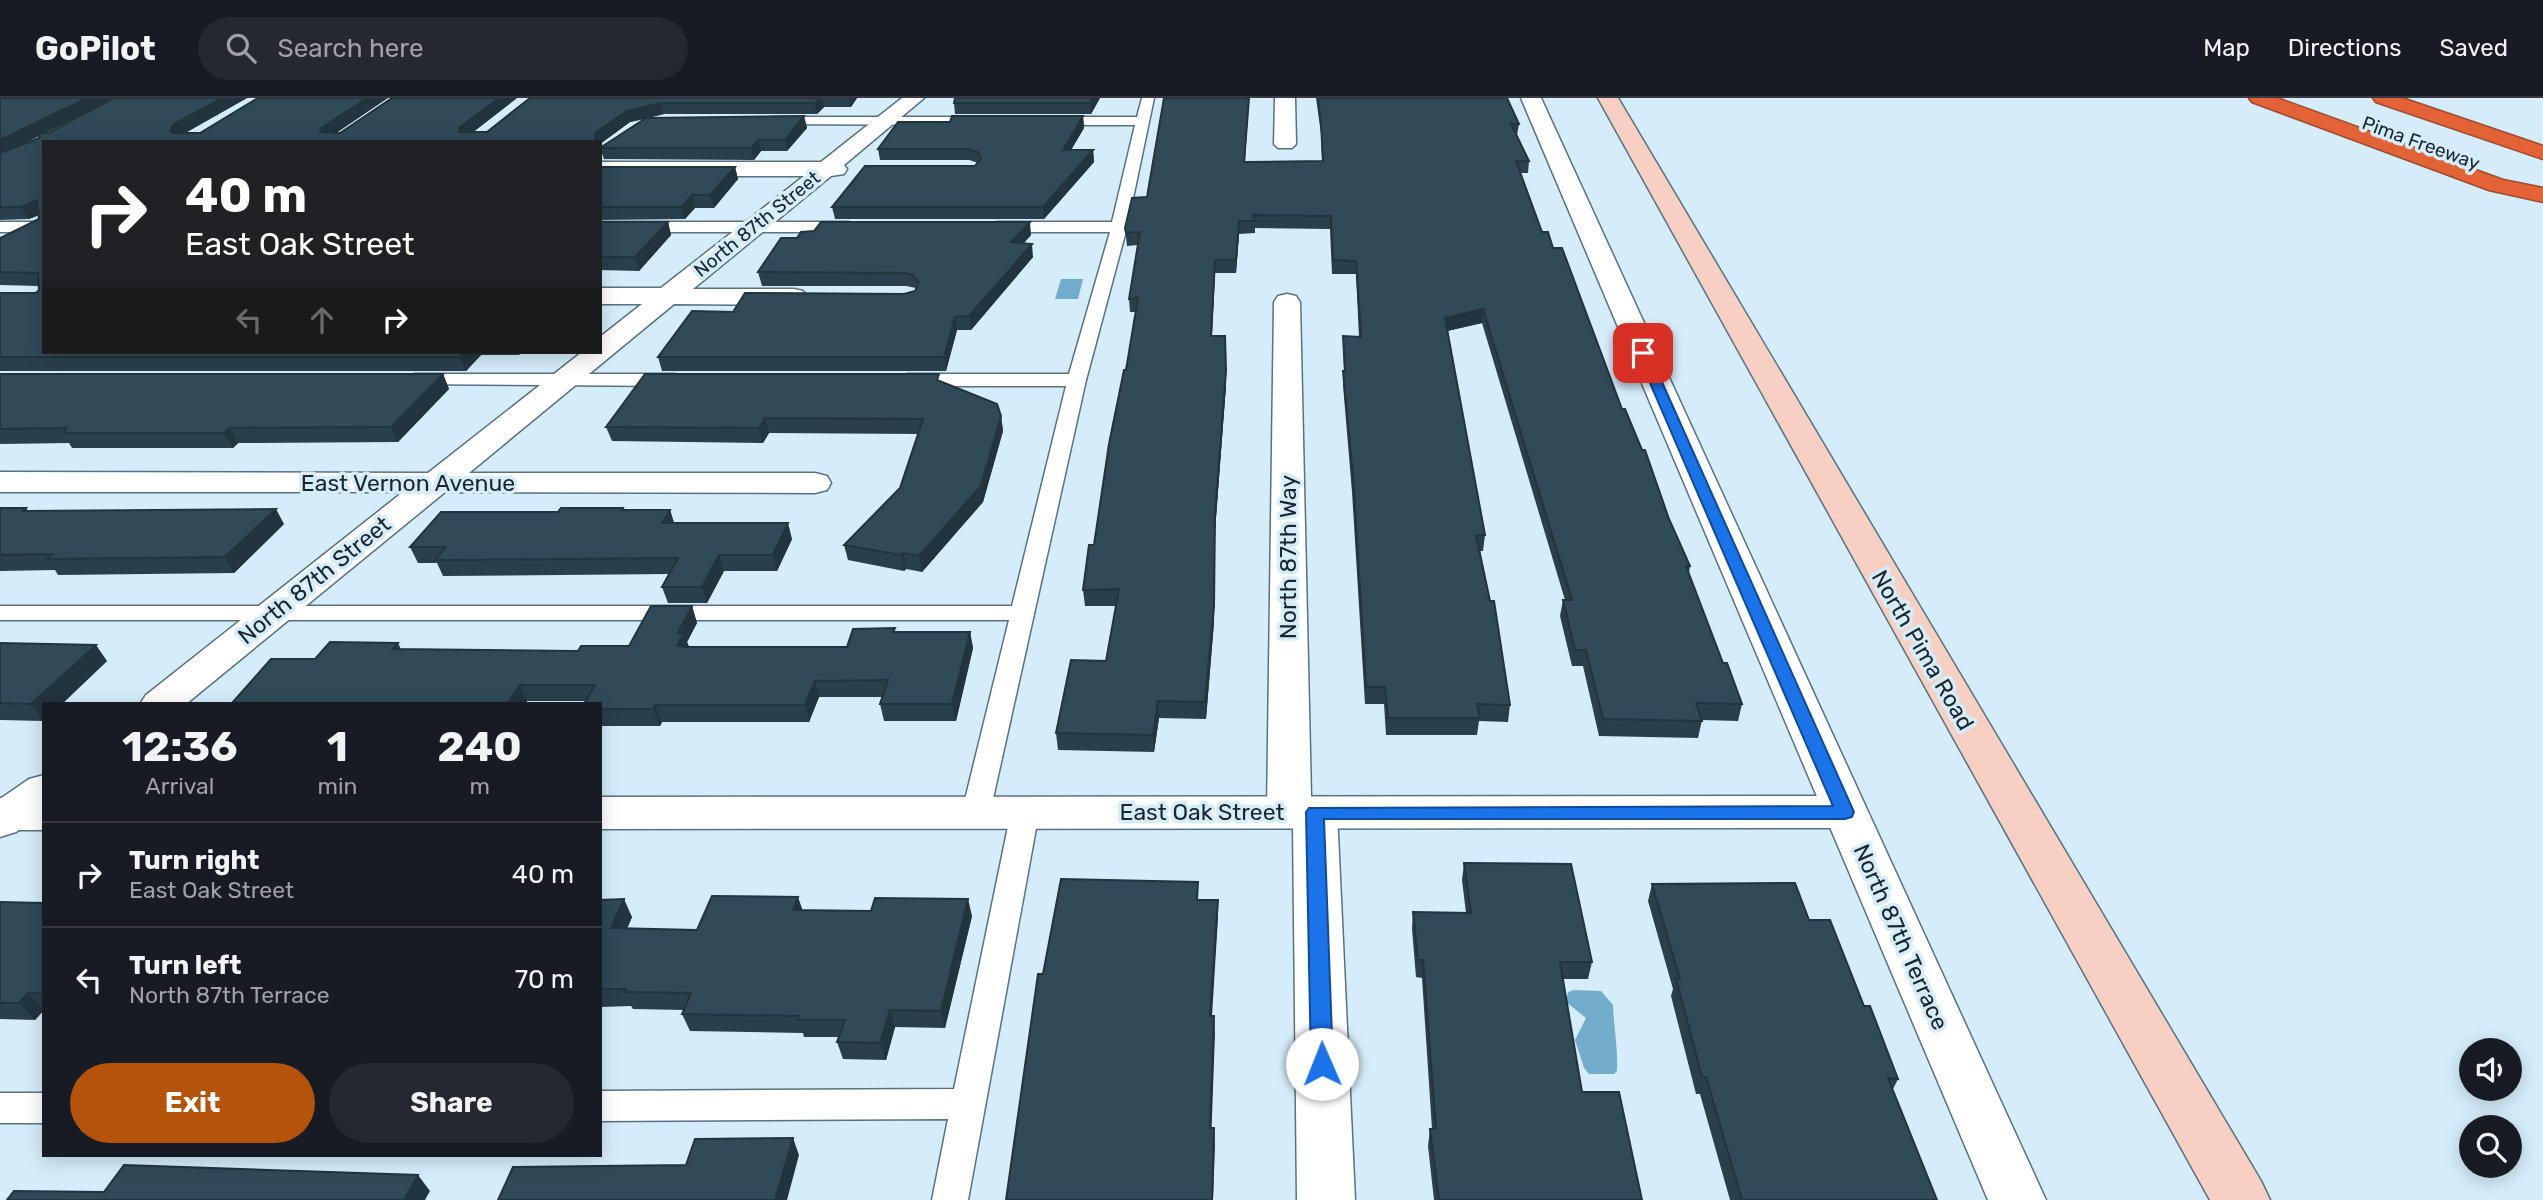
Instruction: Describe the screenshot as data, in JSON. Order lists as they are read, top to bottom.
{
  "streets": {
    "highway": ["Pima Freeway"],
    "main road": ["North Pima Road"],
    "street": [
      "North 87th Street",
      "East Vernon Avenue",
      "North 87th Way",
      "East Oak Street",
      "North 87th Terrace"
    ]
  },
  "crossings": [
    ["North 87th Street", "East Vernon Avenue"],
    ["North 87th Way", "East Oak Street"],
    ["East Oak Street", "North 87th Terrace"]
  ],
  "page": {
    "header": "GoPilot",
    "search": "Search here",
    "nav": ["Map", "Directions", "Saved"],
    "turn": ["40 m", "East Oak Street"],
    "eta": [
      "12:36",
      "Arrival",
      "1",
      "min",
      "240",
      "m"
    ],
    "list": [
      {
        "name": "Turn right",
        "note": "East Oak Street",
        "value": "40 m"
      },
      {
        "name": "Turn left",
        "note": "North 87th Terrace",
        "value": "70 m"
      }
    ],
    "buttons": ["Exit", "Share"]
  }
}
